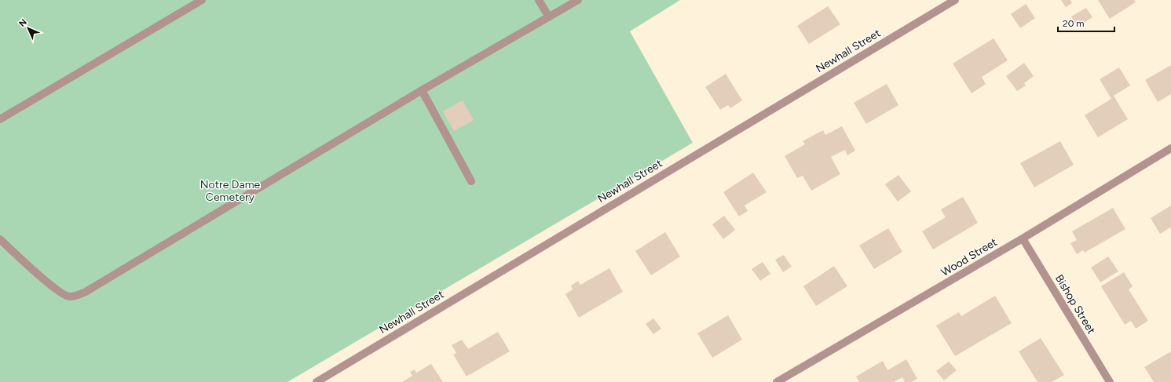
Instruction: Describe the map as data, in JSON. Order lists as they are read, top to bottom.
{
  "streets": {
    "street": ["Newhall Street", "Wood Street", "Bishop Street"]
  },
  "crossings": [
    ["Wood Street", "Bishop Street"]
  ],
  "parks": ["Notre Dame Cemetery"],
  "scale_bar": "20 m",
  "north": "top left"
}
